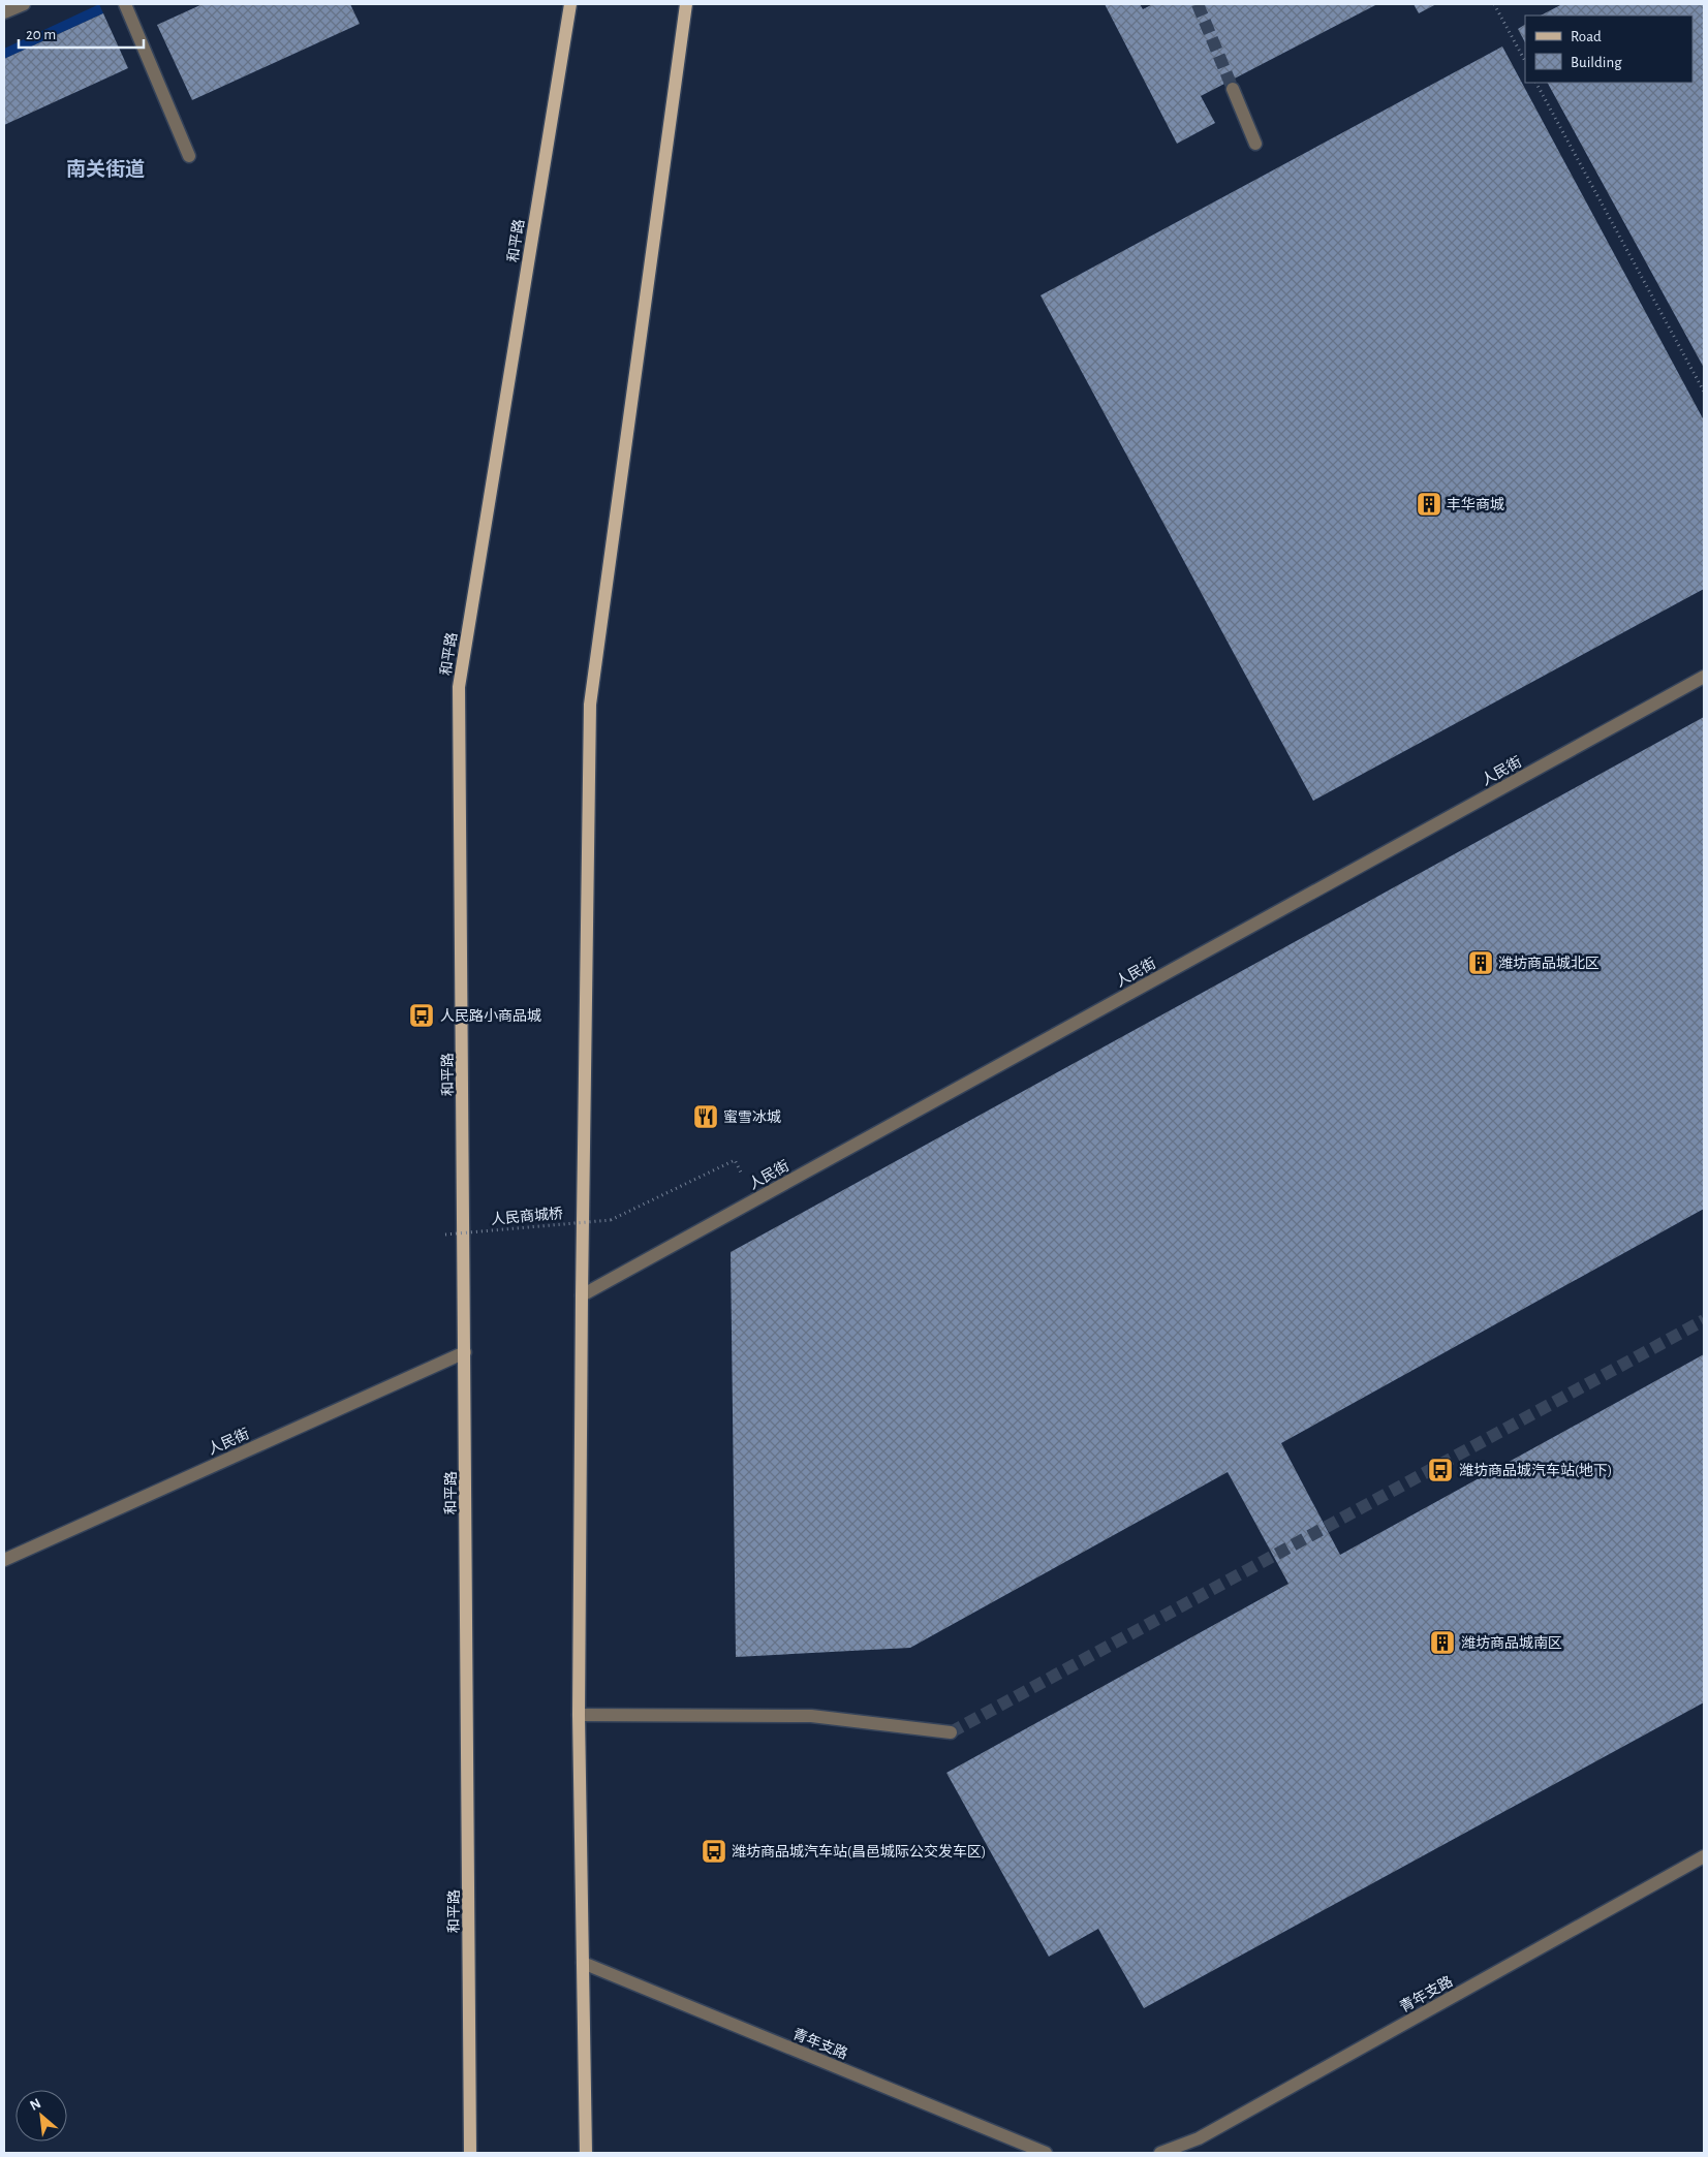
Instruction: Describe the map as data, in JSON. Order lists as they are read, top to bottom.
{
  "streets": {
    "main road": ["和平路"],
    "street": ["人民街", "青年支路"],
    "path": ["人民商城桥"]
  },
  "crossings": [
    ["和平路", "人民街"]
  ],
  "districts": ["南关街道"],
  "places": {
    "building": ["丰华商城", "潍坊商品城北区", "潍坊商品城南区"],
    "bus stop": ["人民路小商品城", "潍坊商品城汽车站(地下)", "潍坊商品城汽车站(昌邑城际公交发车区)"],
    "restaurant": ["蜜雪冰城"]
  },
  "legend": ["Road", "Building"],
  "scale_bar": "20 m",
  "north": "top left"
}
